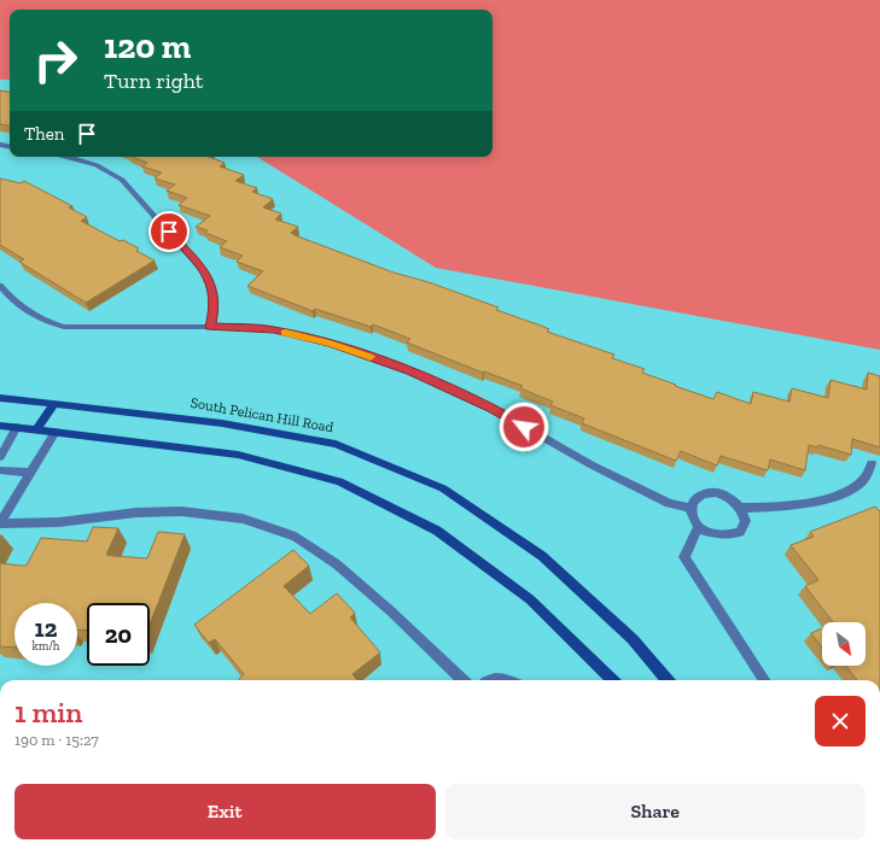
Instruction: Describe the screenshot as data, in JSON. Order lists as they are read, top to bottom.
{
  "streets": {
    "street": ["South Pelican Hill Road"]
  },
  "north": "bottom right",
  "page": {
    "turn": ["120 m", "Turn right"],
    "then": "Then",
    "speed": "12 km/h",
    "limit": "20",
    "heading": ["1 min", "190 m · 15:27"],
    "buttons": ["Exit", "Share"]
  }
}
